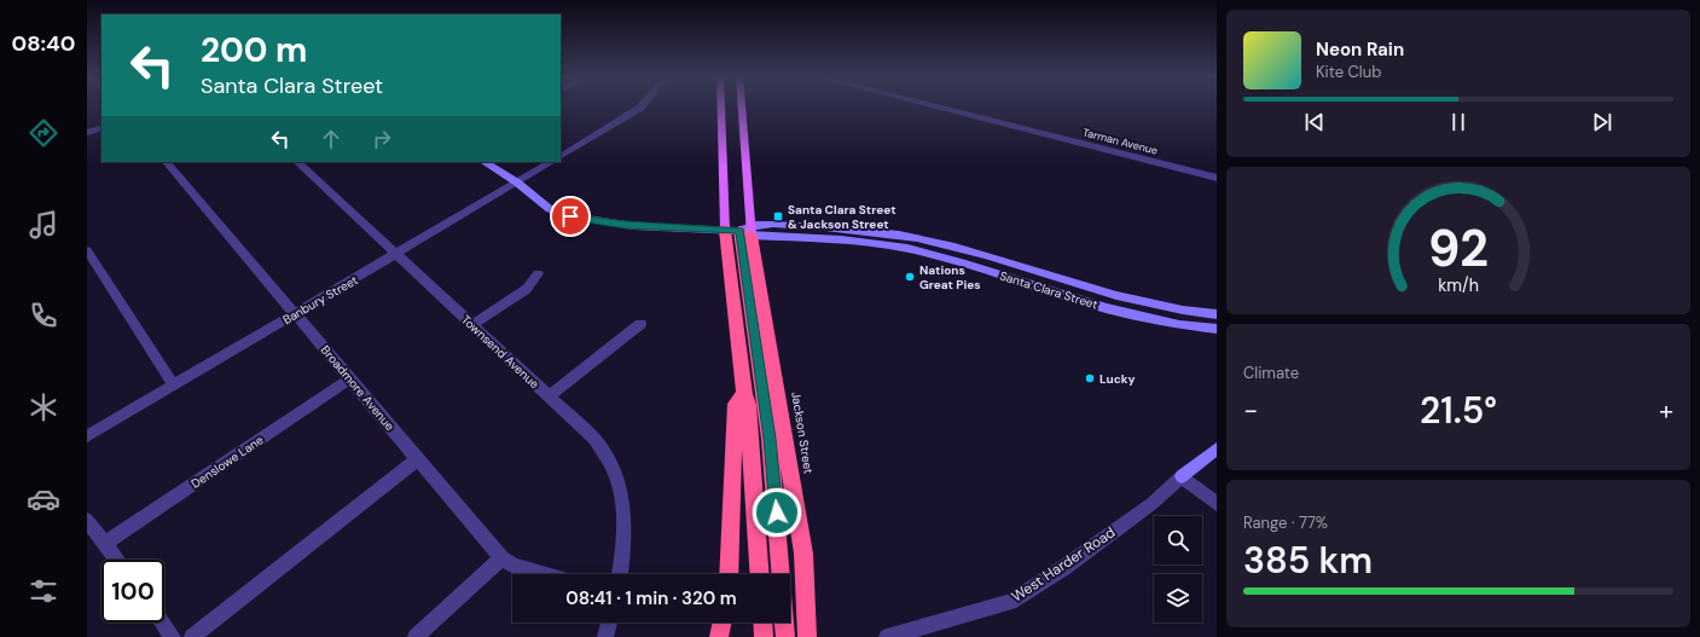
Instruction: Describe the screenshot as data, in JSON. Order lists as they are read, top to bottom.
{
  "streets": {
    "highway": ["Jackson Street"],
    "main road": ["Santa Clara Street", "West Harder Road"],
    "street": [
      "Tarman Avenue",
      "Banbury Street",
      "Townsend Avenue",
      "Broadmore Avenue",
      "Denslowe Lane"
    ]
  },
  "crossings": [
    ["Santa Clara Street", "Banbury Street"],
    ["Santa Clara Street", "Jackson Street"],
    ["Banbury Street", "Townsend Avenue"],
    ["Banbury Street", "Broadmore Avenue"],
    ["Broadmore Avenue", "Denslowe Lane"]
  ],
  "places": {
    "transit": ["Santa Clara Street & Jackson Street"],
    "other": ["Nations Great Pies", "Lucky"]
  },
  "page": {
    "tabs": "08:40",
    "turn": ["200 m", "Santa Clara Street"],
    "song": ["Neon Rain", "Kite Club"],
    "tile": [
      "Climate",
      ["Range · 77%", "385 km"]
    ],
    "heat": ["−", "21.5°", "+"],
    "limit": "100",
    "trip": "08:41 · 1 min · 320 m",
    "gauge": ["92", "km/h"]
  }
}
